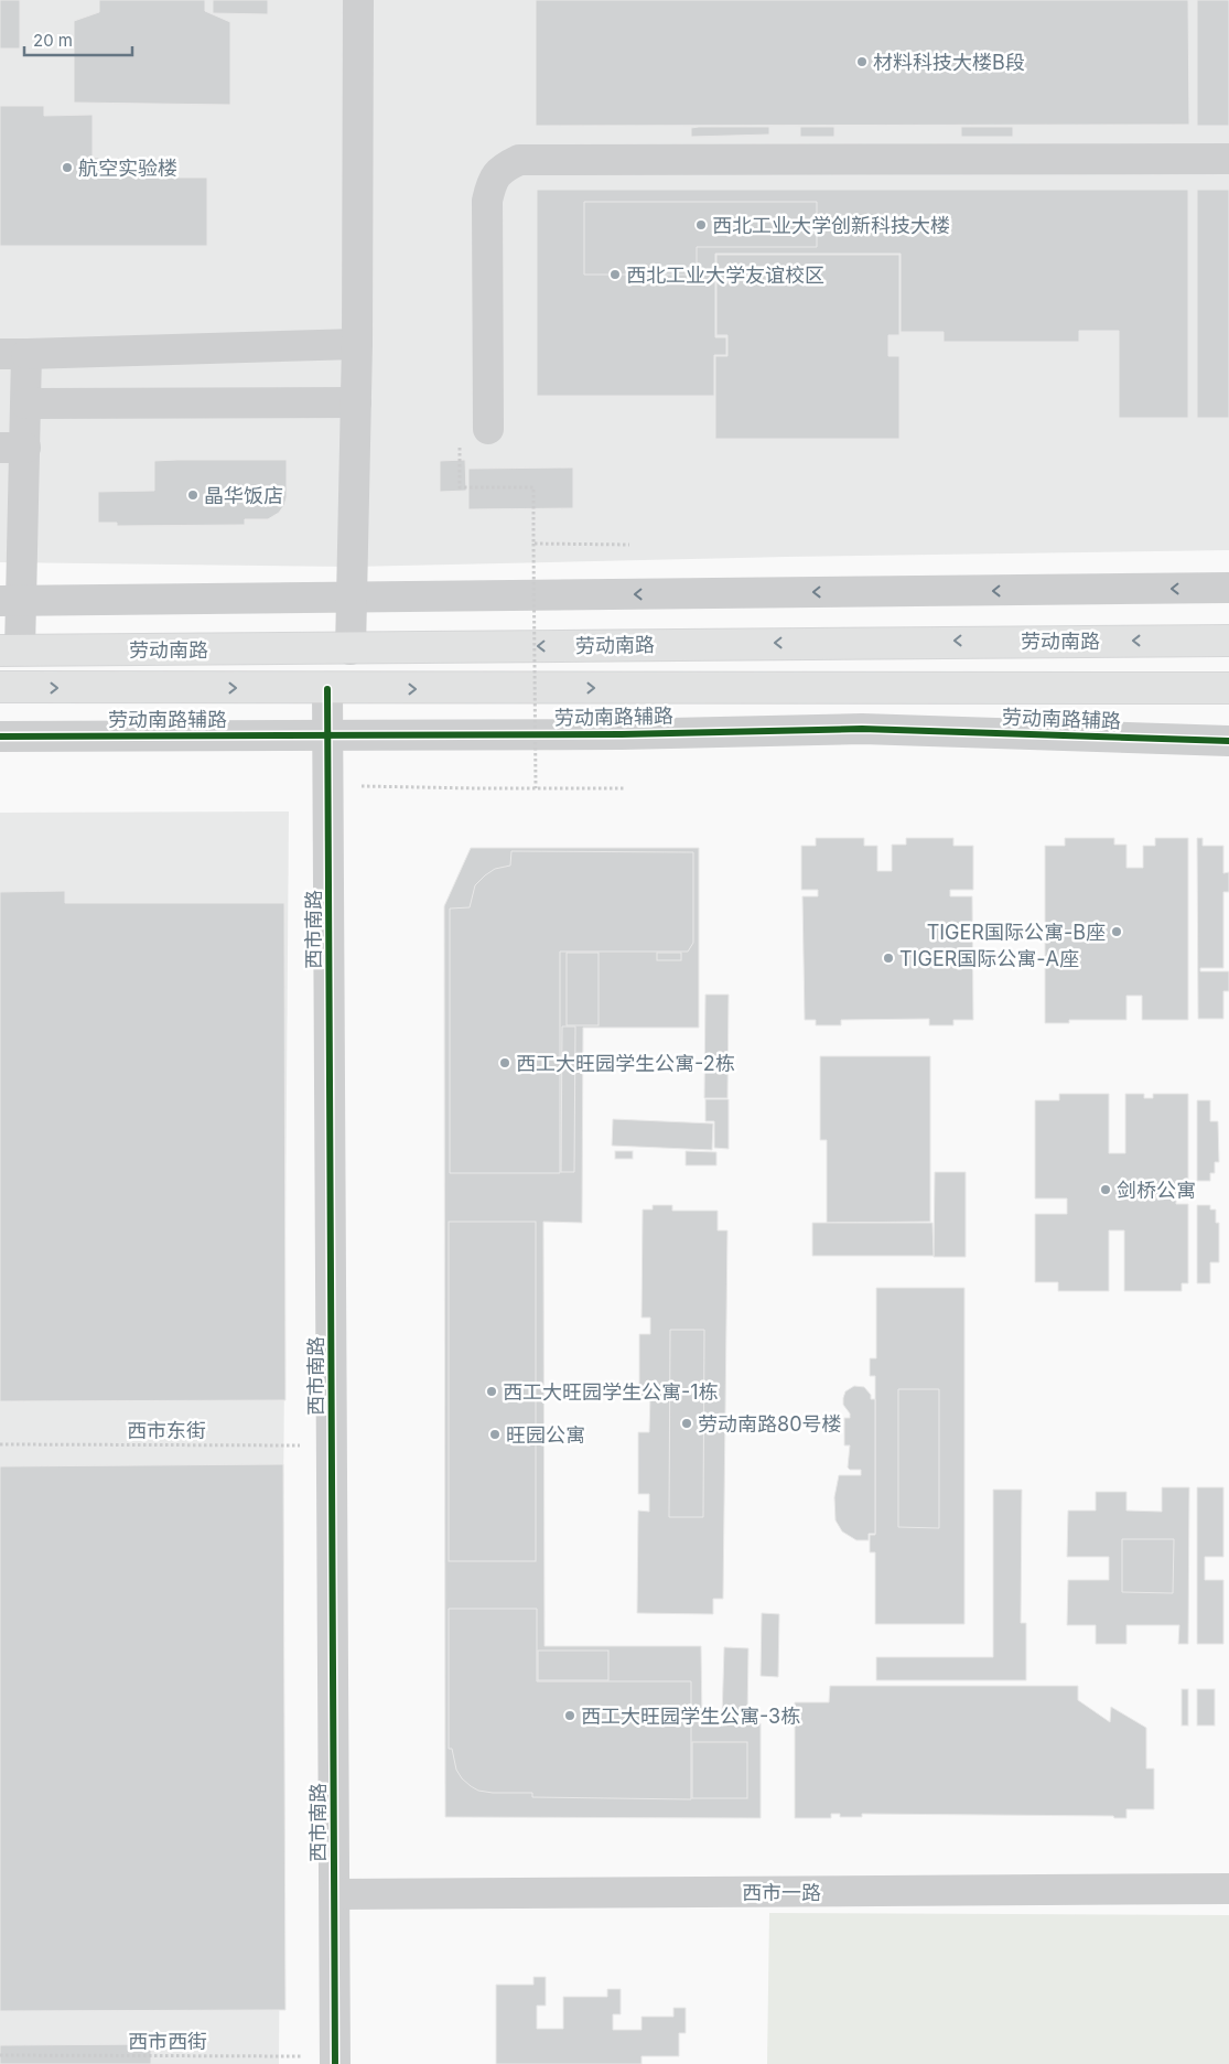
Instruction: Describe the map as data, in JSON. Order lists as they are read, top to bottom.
{
  "streets": {
    "main road": ["劳动南路"],
    "street": ["劳动南路辅路", "西市南路", "西市一路"],
    "path": ["西市东街", "西市西街"]
  },
  "crossings": [
    ["劳动南路", "西市南路"],
    ["劳动南路辅路", "西市南路"],
    ["西市南路", "西市东街"],
    ["西市南路", "西市一路"],
    ["西市南路", "西市西街"]
  ],
  "places": [
    "材料科技大楼B段",
    "航空实验楼",
    "西北工业大学创新科技大楼",
    "西北工业大学友谊校区",
    "晶华饭店",
    "TIGER国际公寓-B座",
    "TIGER国际公寓-A座",
    "西工大旺园学生公寓-2栋",
    "剑桥公寓",
    "西工大旺园学生公寓-1栋",
    "劳动南路80号楼",
    "旺园公寓",
    "西工大旺园学生公寓-3栋"
  ],
  "scale_bar": "20 m"
}
